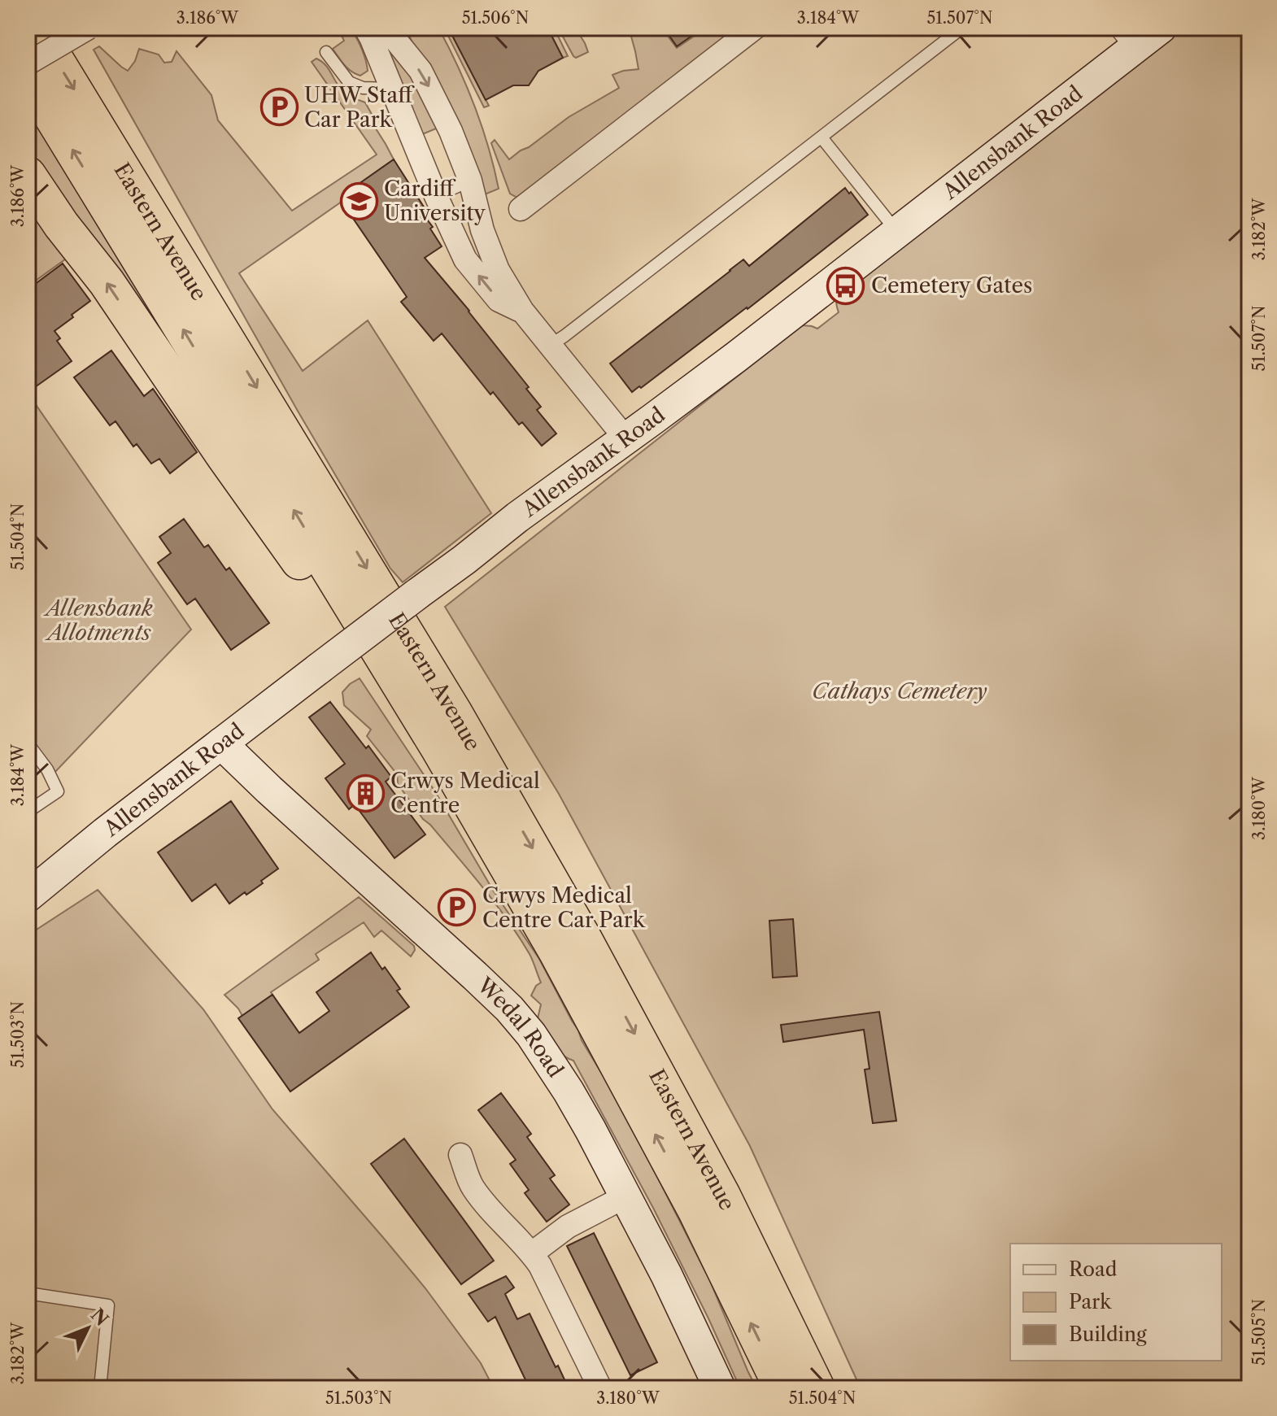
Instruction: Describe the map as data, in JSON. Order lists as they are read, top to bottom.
{
  "streets": {
    "highway": ["Eastern Avenue"],
    "street": ["Allensbank Road", "Wedal Road"]
  },
  "crossings": [
    ["Allensbank Road", "Wedal Road"]
  ],
  "parks": ["Allensbank Allotments", "Cathays Cemetery"],
  "places": {
    "parking": ["UHW Staff Car Park", "Crwys Medical Centre Car Park"],
    "school or university": ["Cardiff University"],
    "bus stop": ["Cemetery Gates"],
    "building": ["Crwys Medical Centre"]
  },
  "legend": ["Road", "Park", "Building"],
  "north": "top right",
  "coordinates": [
    "3.186°W",
    "51.506°N",
    "3.184°W",
    "51.507°N",
    "3.182°W",
    "51.504°N",
    "3.180°W",
    "51.503°N",
    "51.505°N"
  ]
}
